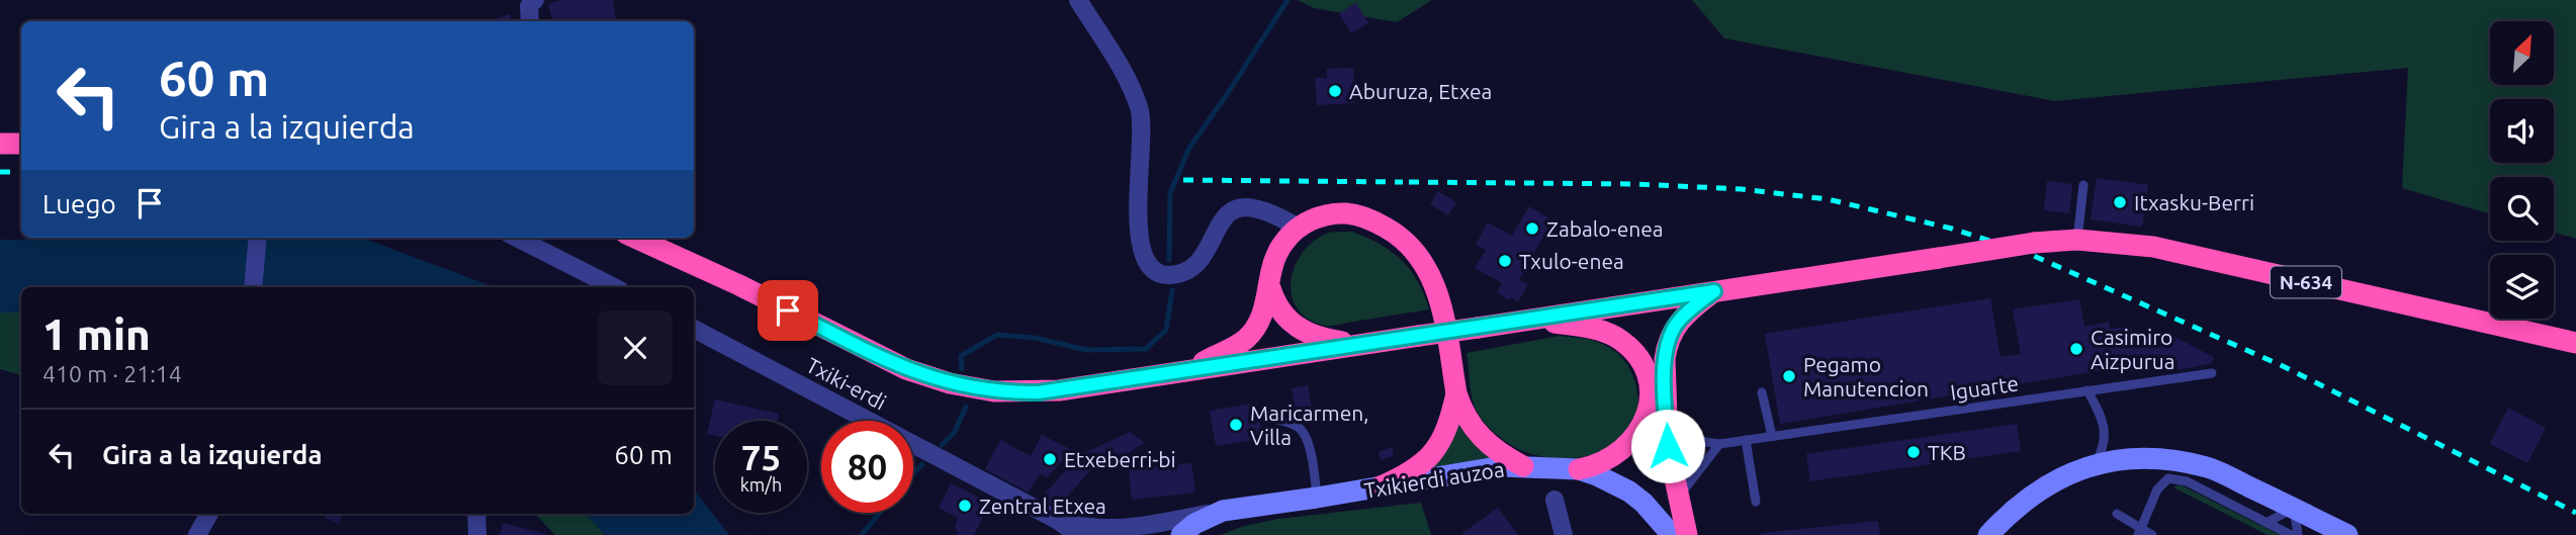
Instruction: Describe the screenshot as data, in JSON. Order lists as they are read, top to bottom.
{
  "streets": {
    "highway": ["N-634"],
    "street": ["Txiki-erdi", "Txikierdi auzoa"],
    "lane": ["Iguarte"]
  },
  "places": [
    "Aburuza, Etxea",
    "Itxasku-Berri",
    "Zabalo-enea",
    "Txulo-enea",
    "Casimiro Aizpurua",
    "Pegamo Manutencion",
    "Maricarmen, Villa",
    "TKB",
    "Etxeberri-bi",
    "Zentral Etxea"
  ],
  "north": "top right",
  "page": {
    "turn": ["60 m", "Gira a la izquierda"],
    "then": "Luego",
    "heading": ["1 min", "410 m · 21:14"],
    "list": [
      {
        "name": "Gira a la izquierda",
        "value": "60 m"
      }
    ],
    "speed": "75 km/h",
    "limit": "80"
  }
}
